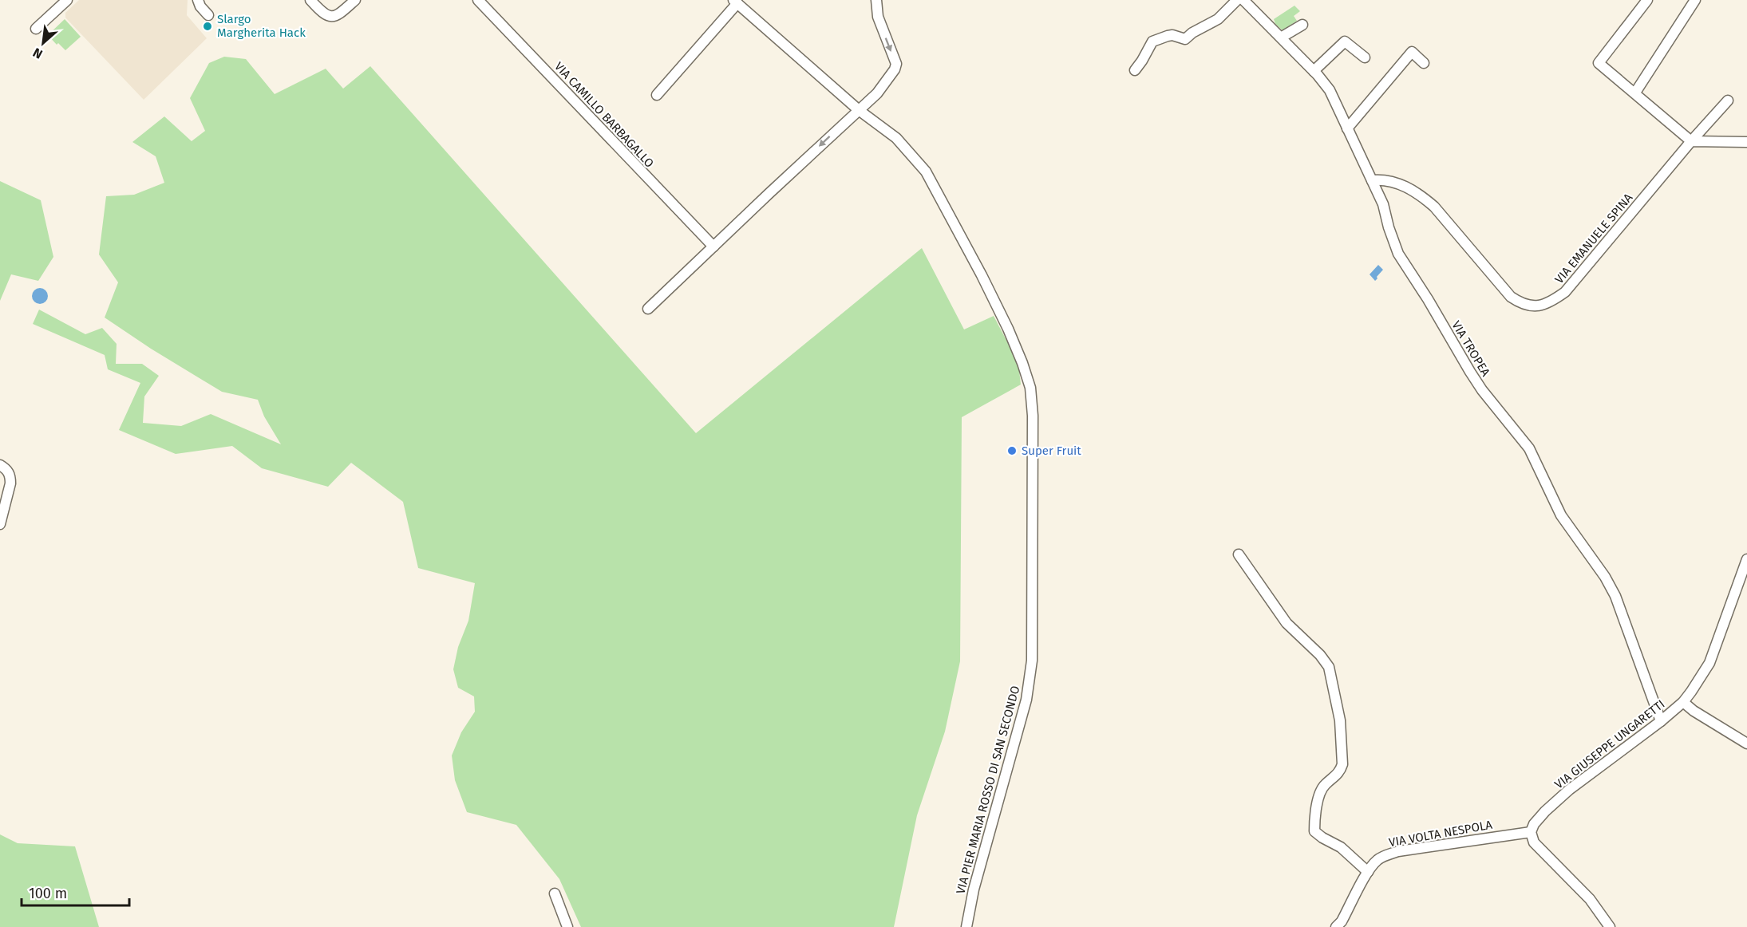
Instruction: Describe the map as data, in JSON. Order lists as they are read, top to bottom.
{
  "streets": {
    "street": [
      "VIA CAMILLO BARBAGALLO",
      "VIA EMANUELE SPINA",
      "VIA TROPEA",
      "VIA GIUSEPPE UNGARETTI",
      "VIA PIER MARIA ROSSO DI SAN SECONDO",
      "VIA VOLTA NESPOLA"
    ]
  },
  "crossings": [
    ["VIA EMANUELE SPINA", "VIA TROPEA"],
    ["VIA TROPEA", "VIA GIUSEPPE UNGARETTI"],
    ["VIA GIUSEPPE UNGARETTI", "VIA VOLTA NESPOLA"]
  ],
  "places": ["Slargo Margherita Hack", "Super Fruit"],
  "scale_bar": "100 m",
  "north": "bottom left"
}
